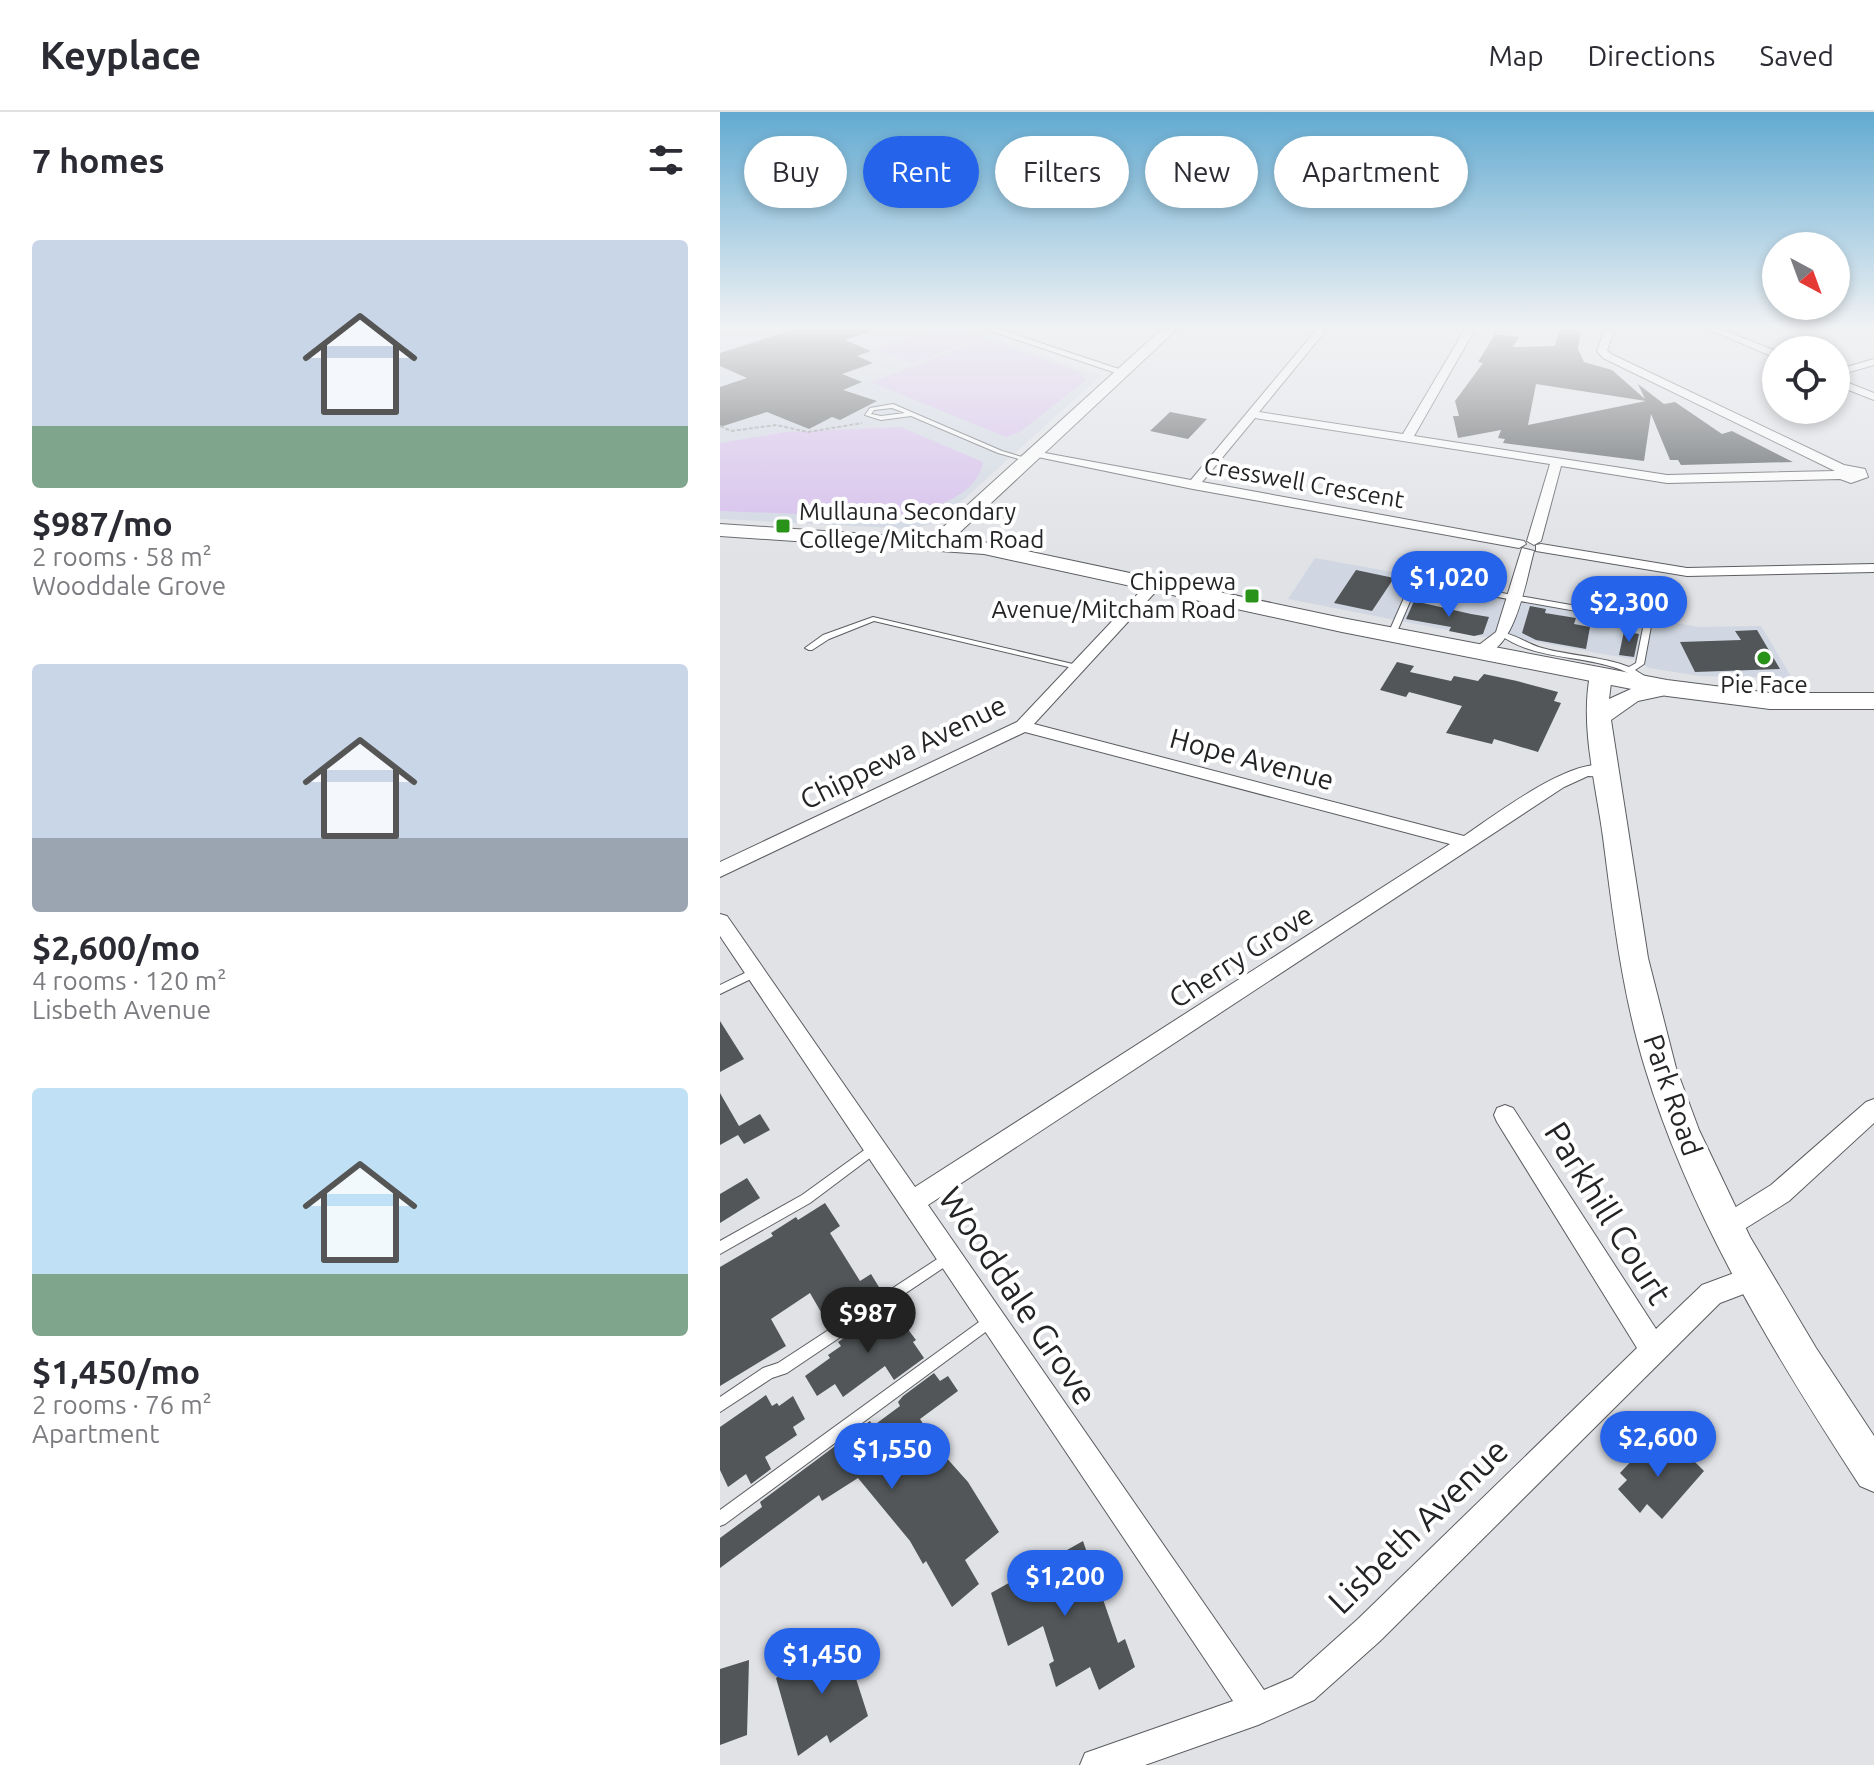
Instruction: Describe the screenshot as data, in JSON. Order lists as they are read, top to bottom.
{
  "streets": {
    "street": [
      "Cresswell Crescent",
      "Chippewa Avenue",
      "Hope Avenue",
      "Cherry Grove",
      "Park Road",
      "Parkhill Court",
      "Wooddale Grove",
      "Lisbeth Avenue"
    ]
  },
  "crossings": [
    ["Chippewa Avenue", "Hope Avenue"],
    ["Hope Avenue", "Cherry Grove"],
    ["Cherry Grove", "Park Road"],
    ["Cherry Grove", "Wooddale Grove"],
    ["Park Road", "Lisbeth Avenue"],
    ["Parkhill Court", "Lisbeth Avenue"],
    ["Wooddale Grove", "Lisbeth Avenue"]
  ],
  "places": {
    "transit": ["Mullauna Secondary College/Mitcham Road", "Chippewa Avenue/Mitcham Road"],
    "other": ["Pie Face"]
  },
  "north": "bottom right",
  "page": {
    "header": "Keyplace",
    "nav": ["Map", "Directions", "Saved"],
    "heading": "7 homes",
    "chip": [
      "Buy",
      "Rent",
      "Filters",
      "New",
      "Apartment"
    ],
    "list": [
      {
        "name": "$987/mo",
        "note": "2 rooms · 58 m² · Wooddale Grove"
      },
      {
        "name": "$2,600/mo",
        "note": "4 rooms · 120 m² · Lisbeth Avenue"
      },
      {
        "name": "$1,450/mo",
        "note": "2 rooms · 76 m² · Apartment"
      }
    ],
    "price": [
      "$1,020",
      "$2,300",
      "$987",
      "$2,600",
      "$1,550",
      "$1,200",
      "$1,450"
    ]
  }
}
